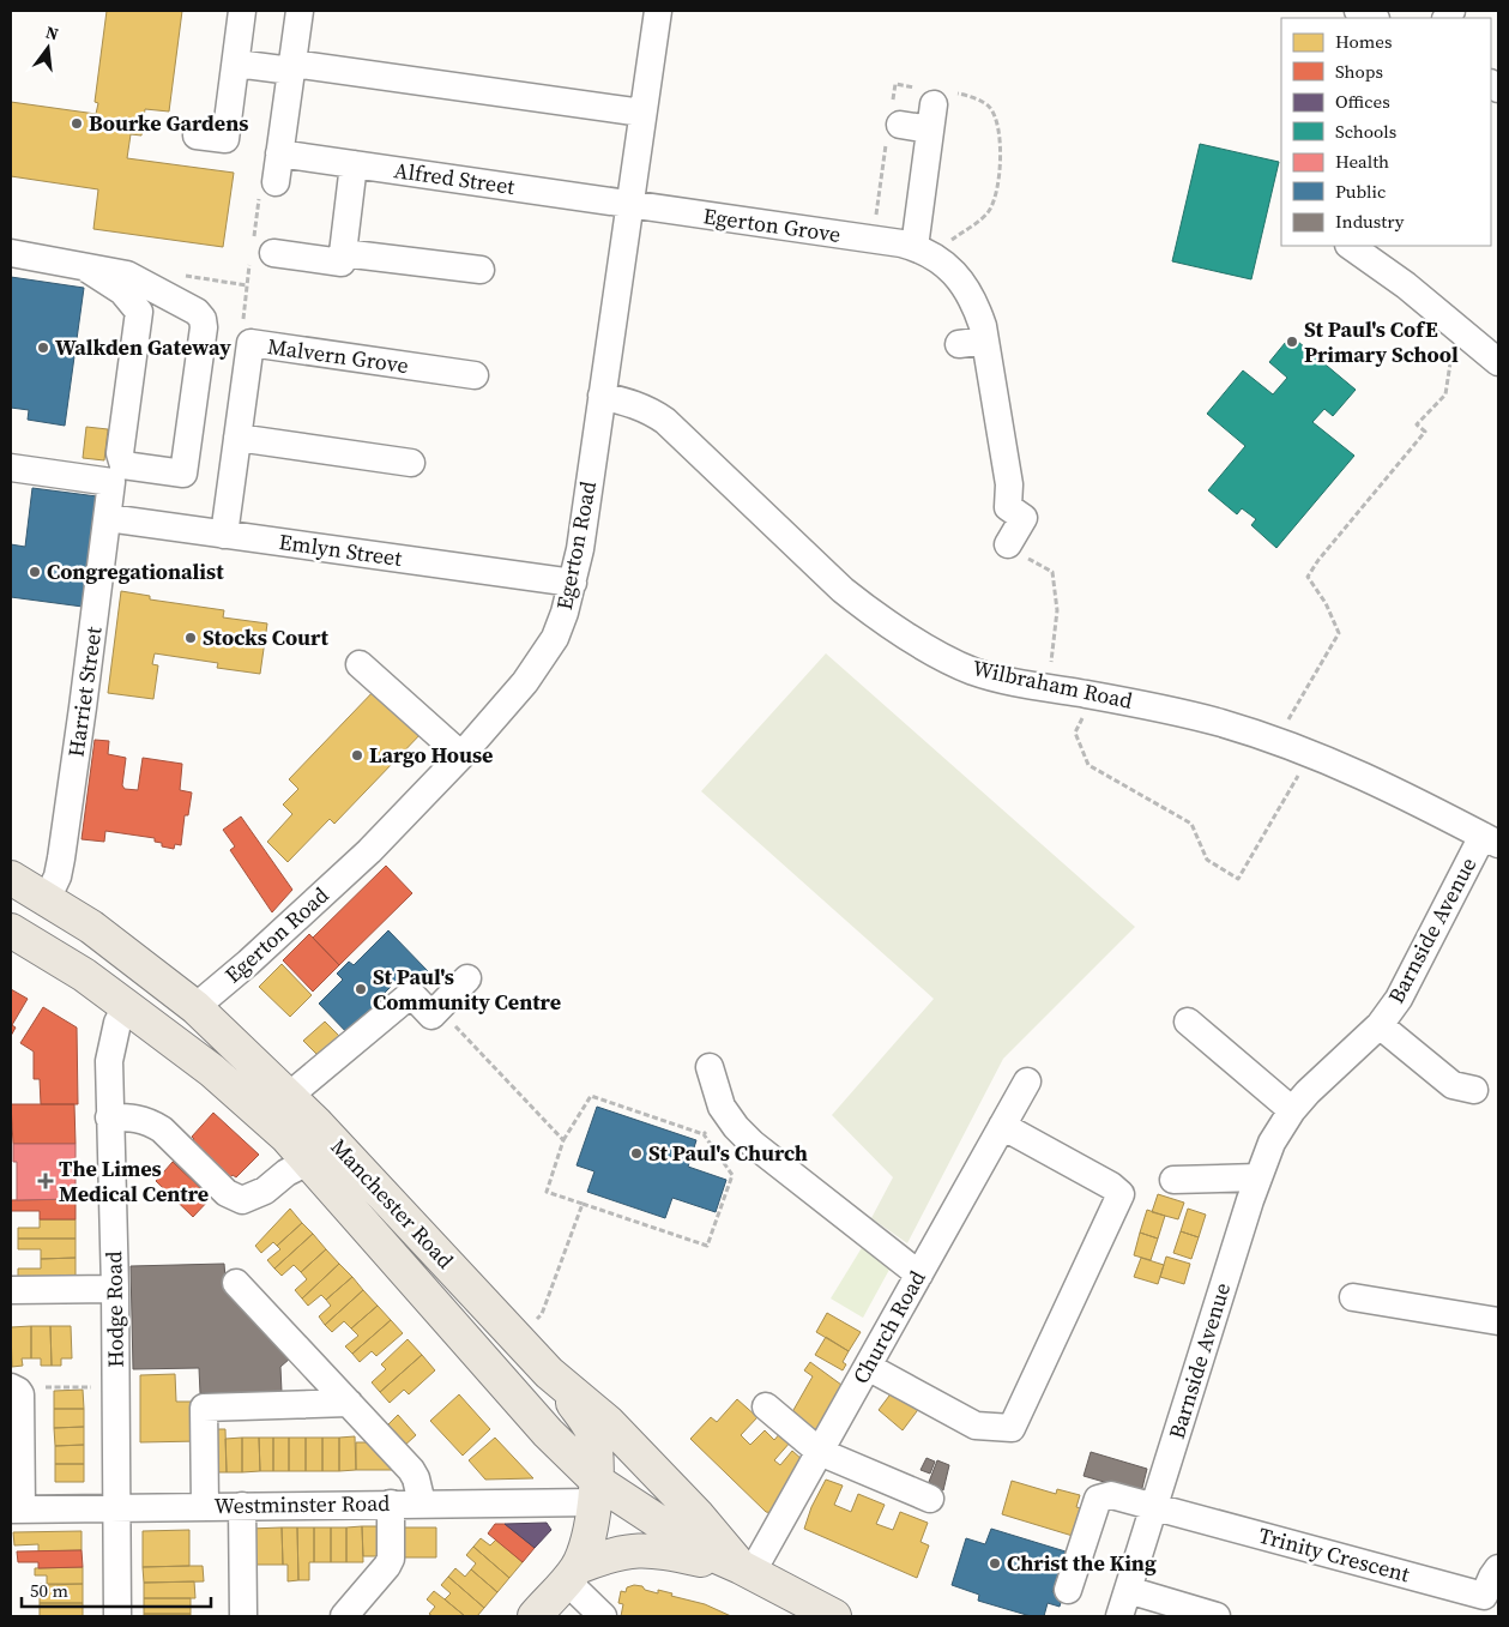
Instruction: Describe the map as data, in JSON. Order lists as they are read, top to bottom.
{
  "streets": {
    "main road": ["Manchester Road"],
    "street": [
      "Alfred Street",
      "Egerton Grove",
      "Malvern Grove",
      "Egerton Road",
      "Emlyn Street",
      "Wilbraham Road",
      "Harriet Street",
      "Barnside Avenue",
      "Hodge Road",
      "Church Road",
      "Westminster Road",
      "Trinity Crescent"
    ]
  },
  "crossings": [
    ["Alfred Street", "Egerton Grove"],
    ["Alfred Street", "Egerton Road"],
    ["Egerton Grove", "Egerton Road"],
    ["Malvern Grove", "Emlyn Street"],
    ["Egerton Road", "Emlyn Street"],
    ["Egerton Road", "Wilbraham Road"],
    ["Egerton Road", "Manchester Road"],
    ["Emlyn Street", "Harriet Street"],
    ["Wilbraham Road", "Barnside Avenue"],
    ["Harriet Street", "Manchester Road"],
    ["Barnside Avenue", "Trinity Crescent"],
    ["Manchester Road", "Hodge Road"],
    ["Manchester Road", "Church Road"],
    ["Manchester Road", "Westminster Road"],
    ["Hodge Road", "Westminster Road"]
  ],
  "places": {
    "other": [
      "Bourke Gardens",
      "St Paul's CofE Primary School",
      "Walkden Gateway",
      "Congregationalist",
      "Stocks Court",
      "Largo House",
      "St Paul's Community Centre",
      "St Paul's Church",
      "Christ the King"
    ],
    "health": ["The Limes Medical Centre"]
  },
  "legend": [
    "Homes",
    "Shops",
    "Offices",
    "Schools",
    "Health",
    "Public",
    "Industry"
  ],
  "scale_bar": "50 m",
  "north": "top"
}
